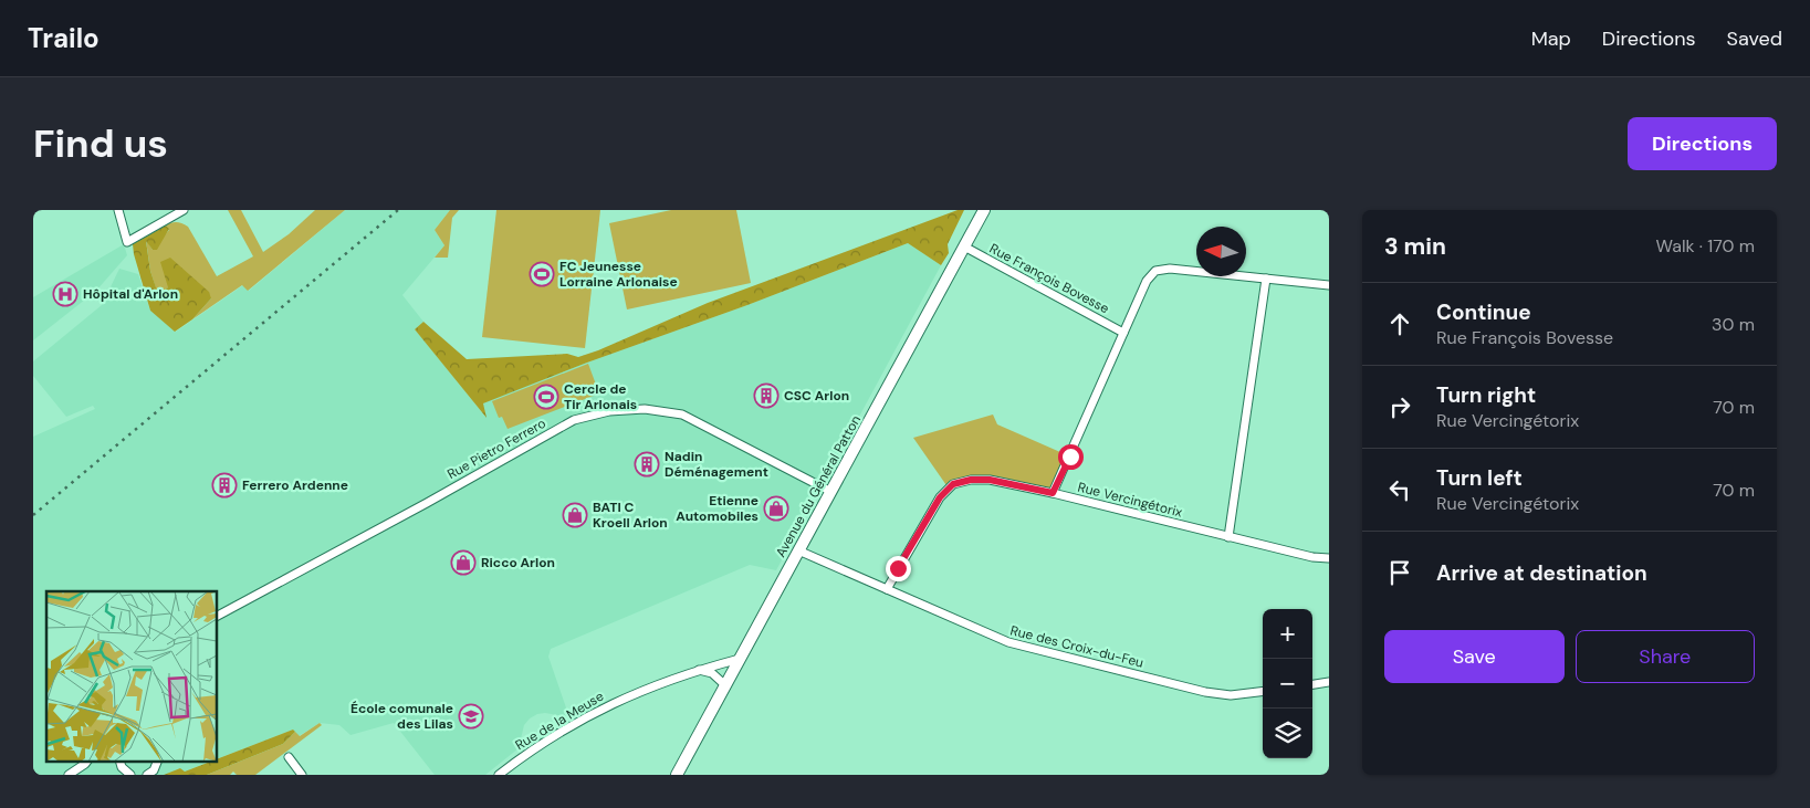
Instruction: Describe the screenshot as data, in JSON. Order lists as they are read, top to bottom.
{
  "streets": {
    "main road": ["Avenue du Général Patton"],
    "street": [
      "Rue François Bovesse",
      "Rue Pietro Ferrero",
      "Rue Vercingétorix",
      "Rue des Croix-du-Feu",
      "Rue de la Meuse"
    ]
  },
  "crossings": [
    ["Rue François Bovesse", "Avenue du Général Patton"],
    ["Rue Pietro Ferrero", "Avenue du Général Patton"],
    ["Avenue du Général Patton", "Rue des Croix-du-Feu"],
    ["Avenue du Général Patton", "Rue de la Meuse"],
    ["Rue Vercingétorix", "Rue des Croix-du-Feu"]
  ],
  "places": {
    "sports": ["FC Jeunesse Lorraine Arlonaise", "Cercle de Tir Arlonais"],
    "hospital": ["Hôpital d'Arlon"],
    "building": ["CSC Arlon", "Nadin Déménagement", "Ferrero Ardenne"],
    "shop": ["Etienne Automobiles", "BATI C Kroell Arlon", "Ricco Arlon"],
    "school or university": ["École comunale des Lilas"]
  },
  "north": "left",
  "page": {
    "header": "Trailo",
    "nav": ["Map", "Directions", "Saved"],
    "buttons": [
      "Directions",
      ["Save", "Share"]
    ],
    "title": "Find us",
    "heading": ["3 min", "Walk · 170 m"],
    "list": [
      ["Continue", "Rue François Bovesse", "30 m"],
      ["Turn right", "Rue Vercingétorix", "70 m"],
      ["Turn left", "Rue Vercingétorix", "70 m"],
      "Arrive at destination"
    ],
    "map_buttons": ["+", "−"]
  }
}
